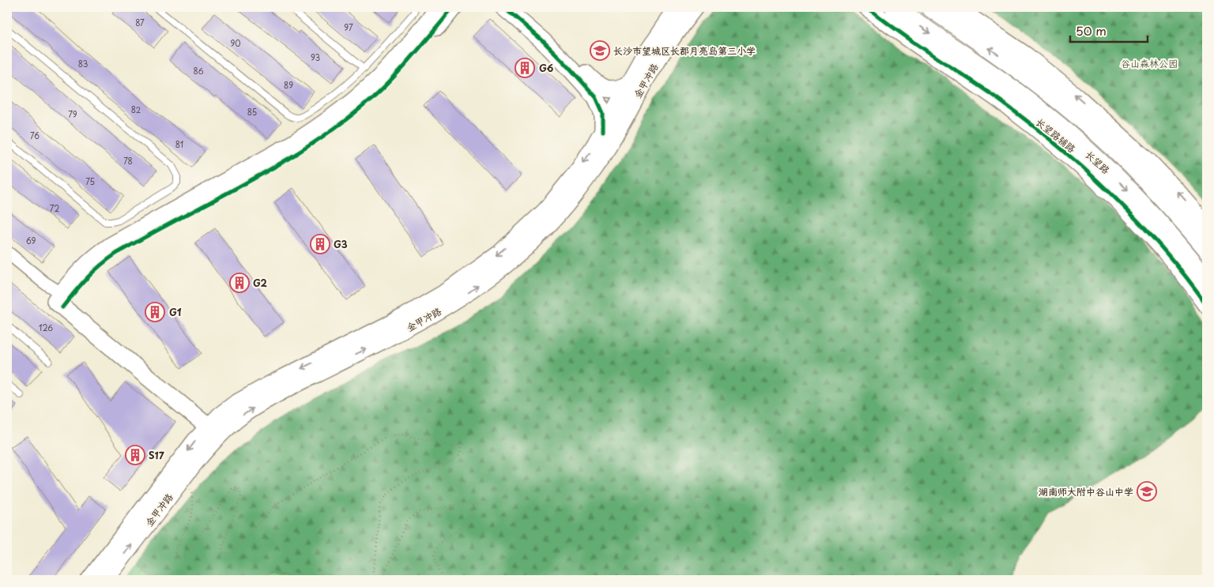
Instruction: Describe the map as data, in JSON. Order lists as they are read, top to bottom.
{
  "streets": {
    "main road": ["长望路"],
    "street": ["金甲冲路", "长望路辅路"]
  },
  "parks": ["谷山森林公园"],
  "places": {
    "school or university": ["长沙市望城区长郡月亮岛第三小学", "湖南师大附中谷山中学"],
    "building": [
      "G6",
      "G3",
      "G2",
      "G1",
      "S17"
    ]
  },
  "house_numbers": [
    "87",
    "97",
    "90",
    "93",
    "83",
    "86",
    "89",
    "82",
    "85",
    "79",
    "76",
    "81",
    "78",
    "75",
    "72",
    "69",
    "126"
  ],
  "scale_bar": "50 m"
}
